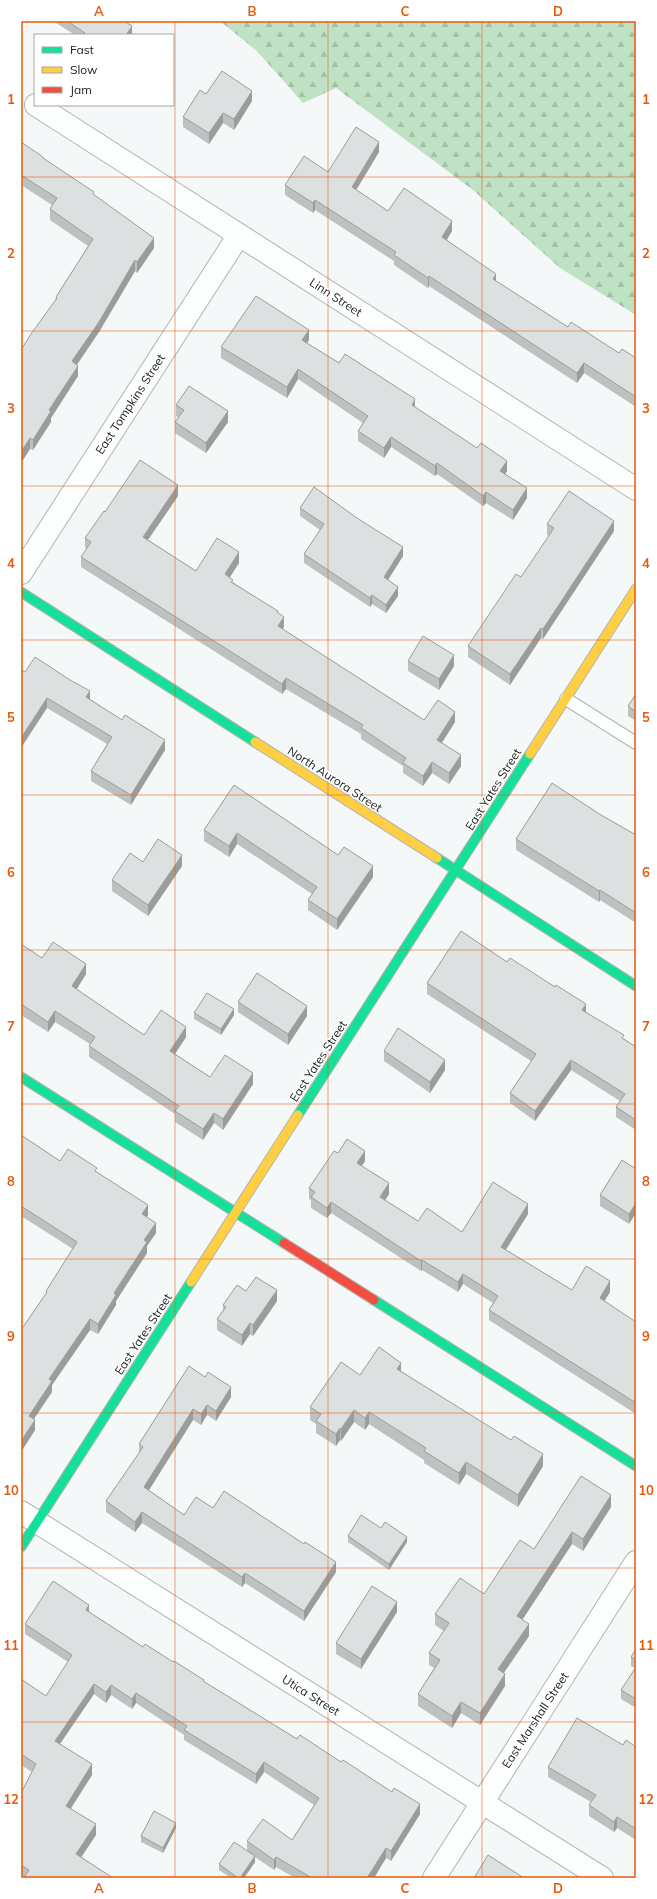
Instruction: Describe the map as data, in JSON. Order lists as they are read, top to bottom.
{
  "streets": {
    "street": [
      "Linn Street",
      "East Tompkins Street",
      "North Aurora Street",
      "East Yates Street",
      "Utica Street",
      "East Marshall Street"
    ]
  },
  "crossings": [
    ["Linn Street", "East Tompkins Street"],
    ["North Aurora Street", "East Yates Street"],
    ["East Yates Street", "Utica Street"],
    ["Utica Street", "East Marshall Street"]
  ],
  "legend": ["Fast", "Slow", "Jam"],
  "grid": {
    "columns": [
      "A",
      "B",
      "C",
      "D"
    ],
    "rows": [
      "1",
      "2",
      "3",
      "4",
      "5",
      "6",
      "7",
      "8",
      "9",
      "10",
      "11",
      "12"
    ]
  }
}
